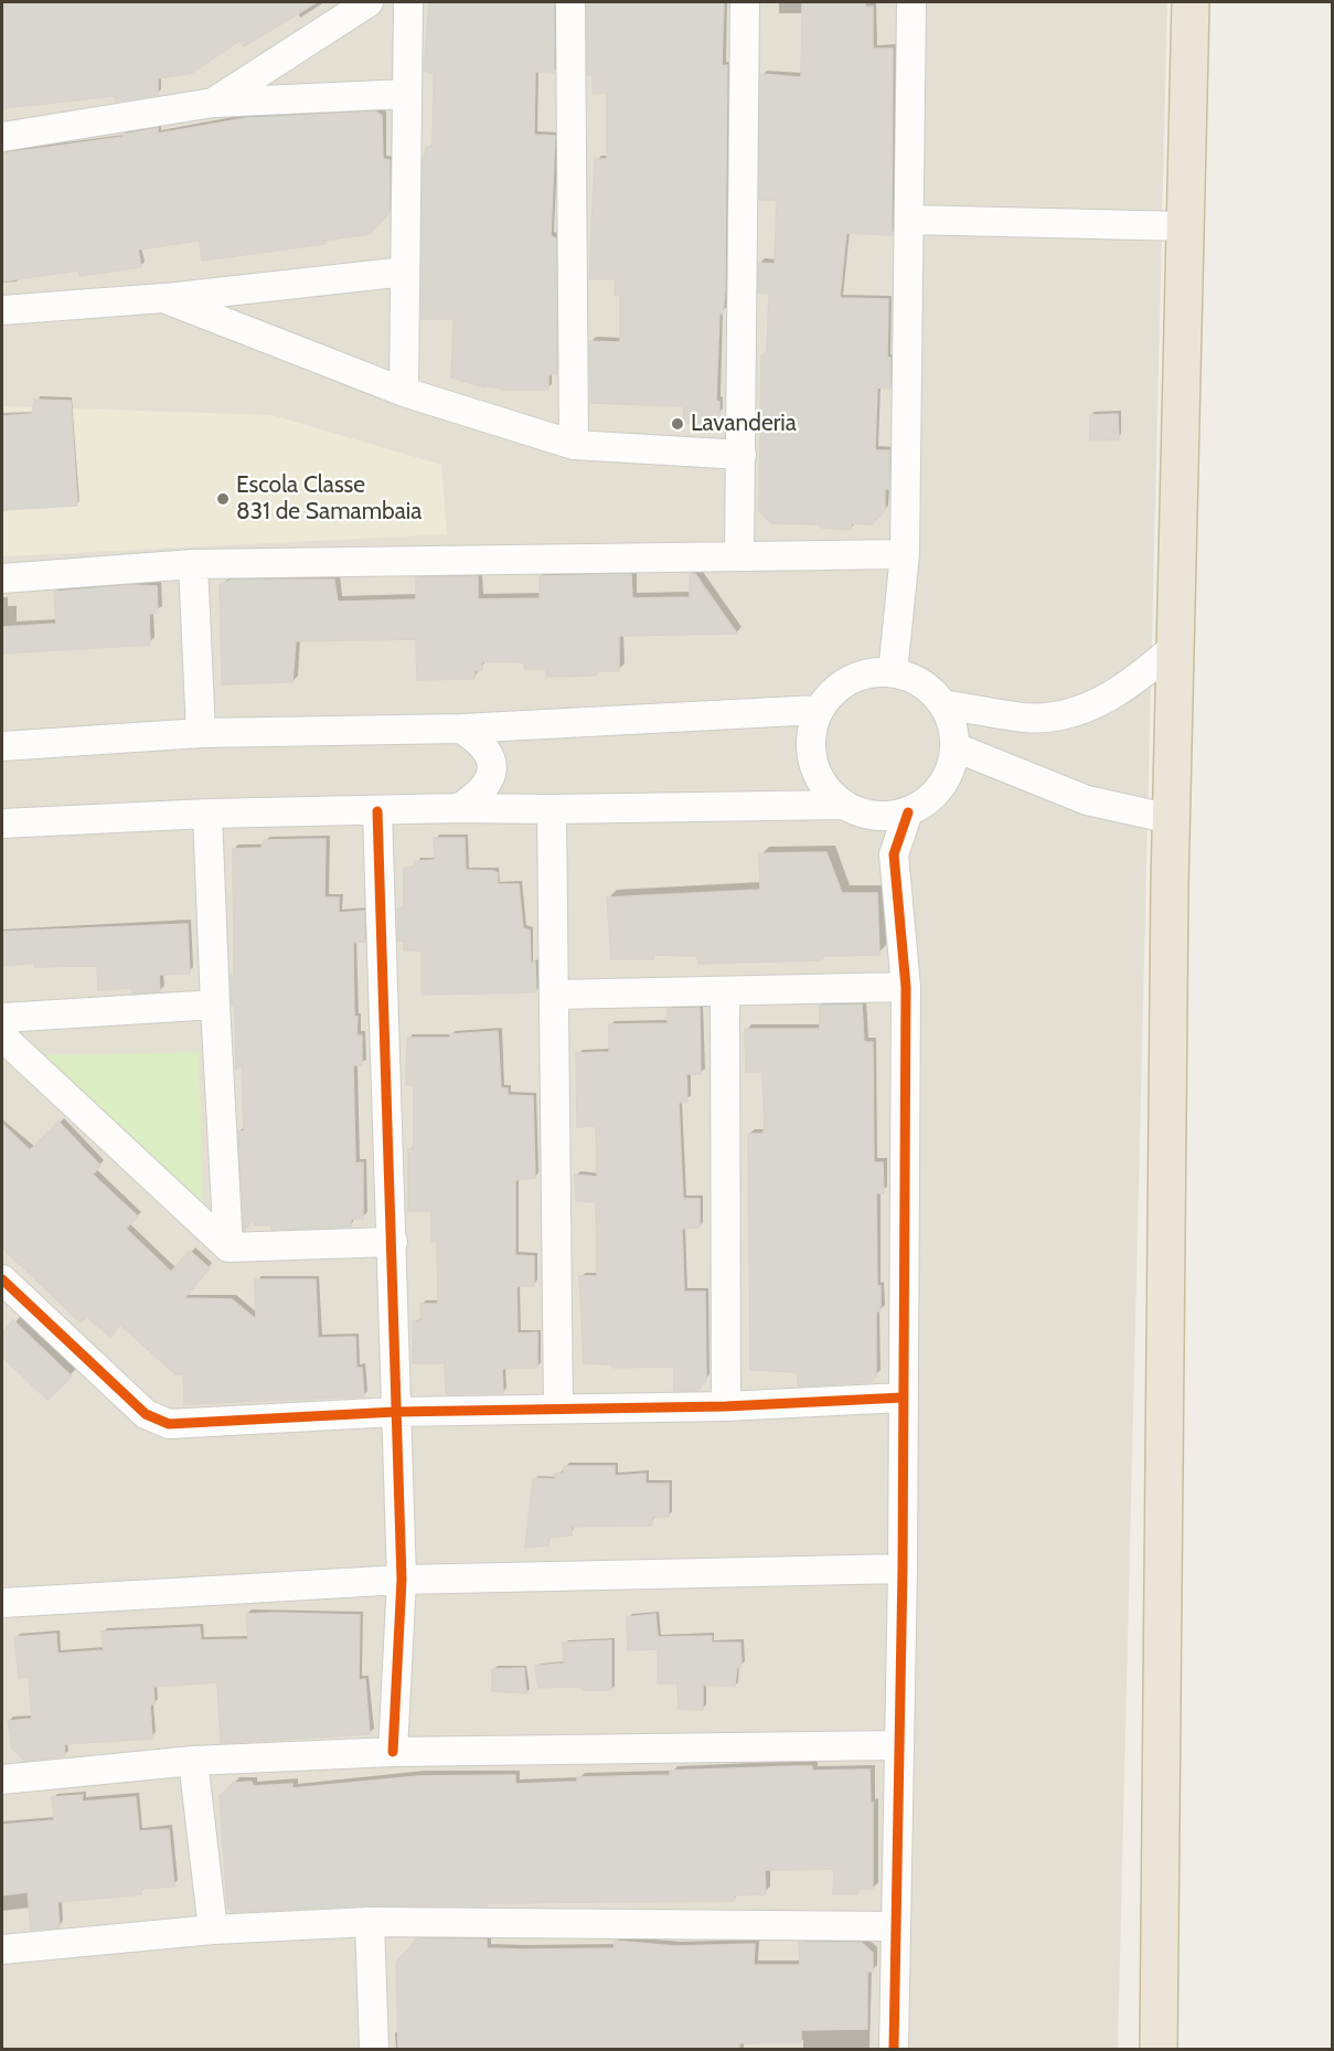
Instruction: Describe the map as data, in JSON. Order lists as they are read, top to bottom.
{
  "places": ["Lavanderia", "Escola Classe 831 de Samambaia"]
}
